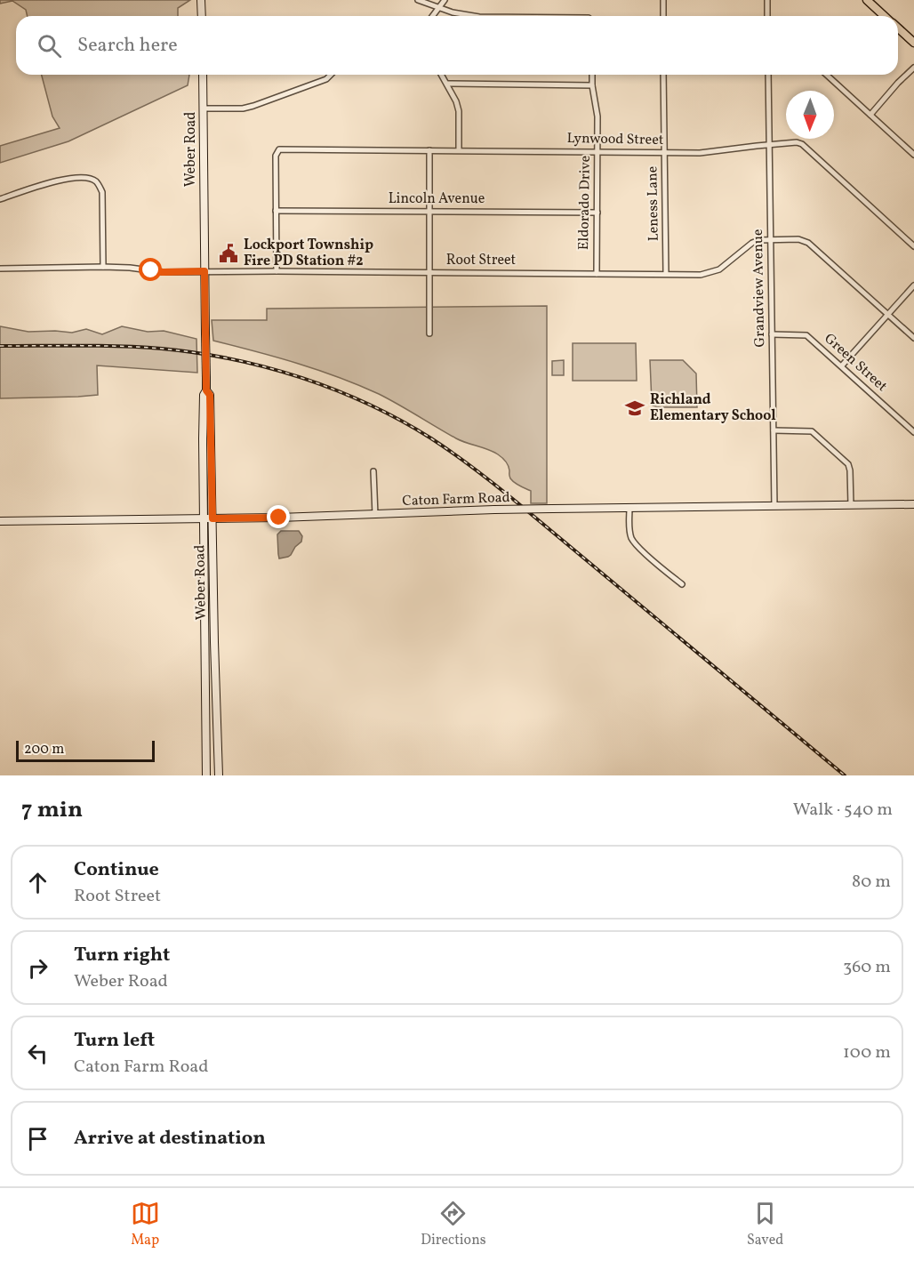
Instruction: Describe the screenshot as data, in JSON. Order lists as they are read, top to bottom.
{
  "streets": {
    "main road": ["Weber Road", "Caton Farm Road"],
    "street": [
      "Lynwood Street",
      "Lincoln Avenue",
      "Eldorado Drive",
      "Leness Lane",
      "Root Street",
      "Grandview Avenue",
      "Green Street"
    ]
  },
  "crossings": [
    ["Lynwood Street", "Lincoln Avenue"],
    ["Lynwood Street", "Eldorado Drive"],
    ["Lynwood Street", "Leness Lane"],
    ["Lynwood Street", "Grandview Avenue"],
    ["Weber Road", "Root Street"],
    ["Weber Road", "Caton Farm Road"],
    ["Lincoln Avenue", "Eldorado Drive"],
    ["Eldorado Drive", "Root Street"],
    ["Leness Lane", "Root Street"],
    ["Root Street", "Grandview Avenue"],
    ["Grandview Avenue", "Green Street"],
    ["Grandview Avenue", "Caton Farm Road"]
  ],
  "places": {
    "public building": ["Lockport Township Fire PD Station #2"],
    "school or university": ["Richland Elementary School"]
  },
  "scale_bar": "200 m",
  "north": "bottom",
  "page": {
    "search": "Search here",
    "scale": "200 m",
    "heading": ["7 min", "Walk · 540 m"],
    "list": [
      ["Continue", "Root Street", "80 m"],
      ["Turn right", "Weber Road", "360 m"],
      ["Turn left", "Caton Farm Road", "100 m"],
      "Arrive at destination"
    ],
    "nav": ["Map", "Directions", "Saved"]
  }
}
